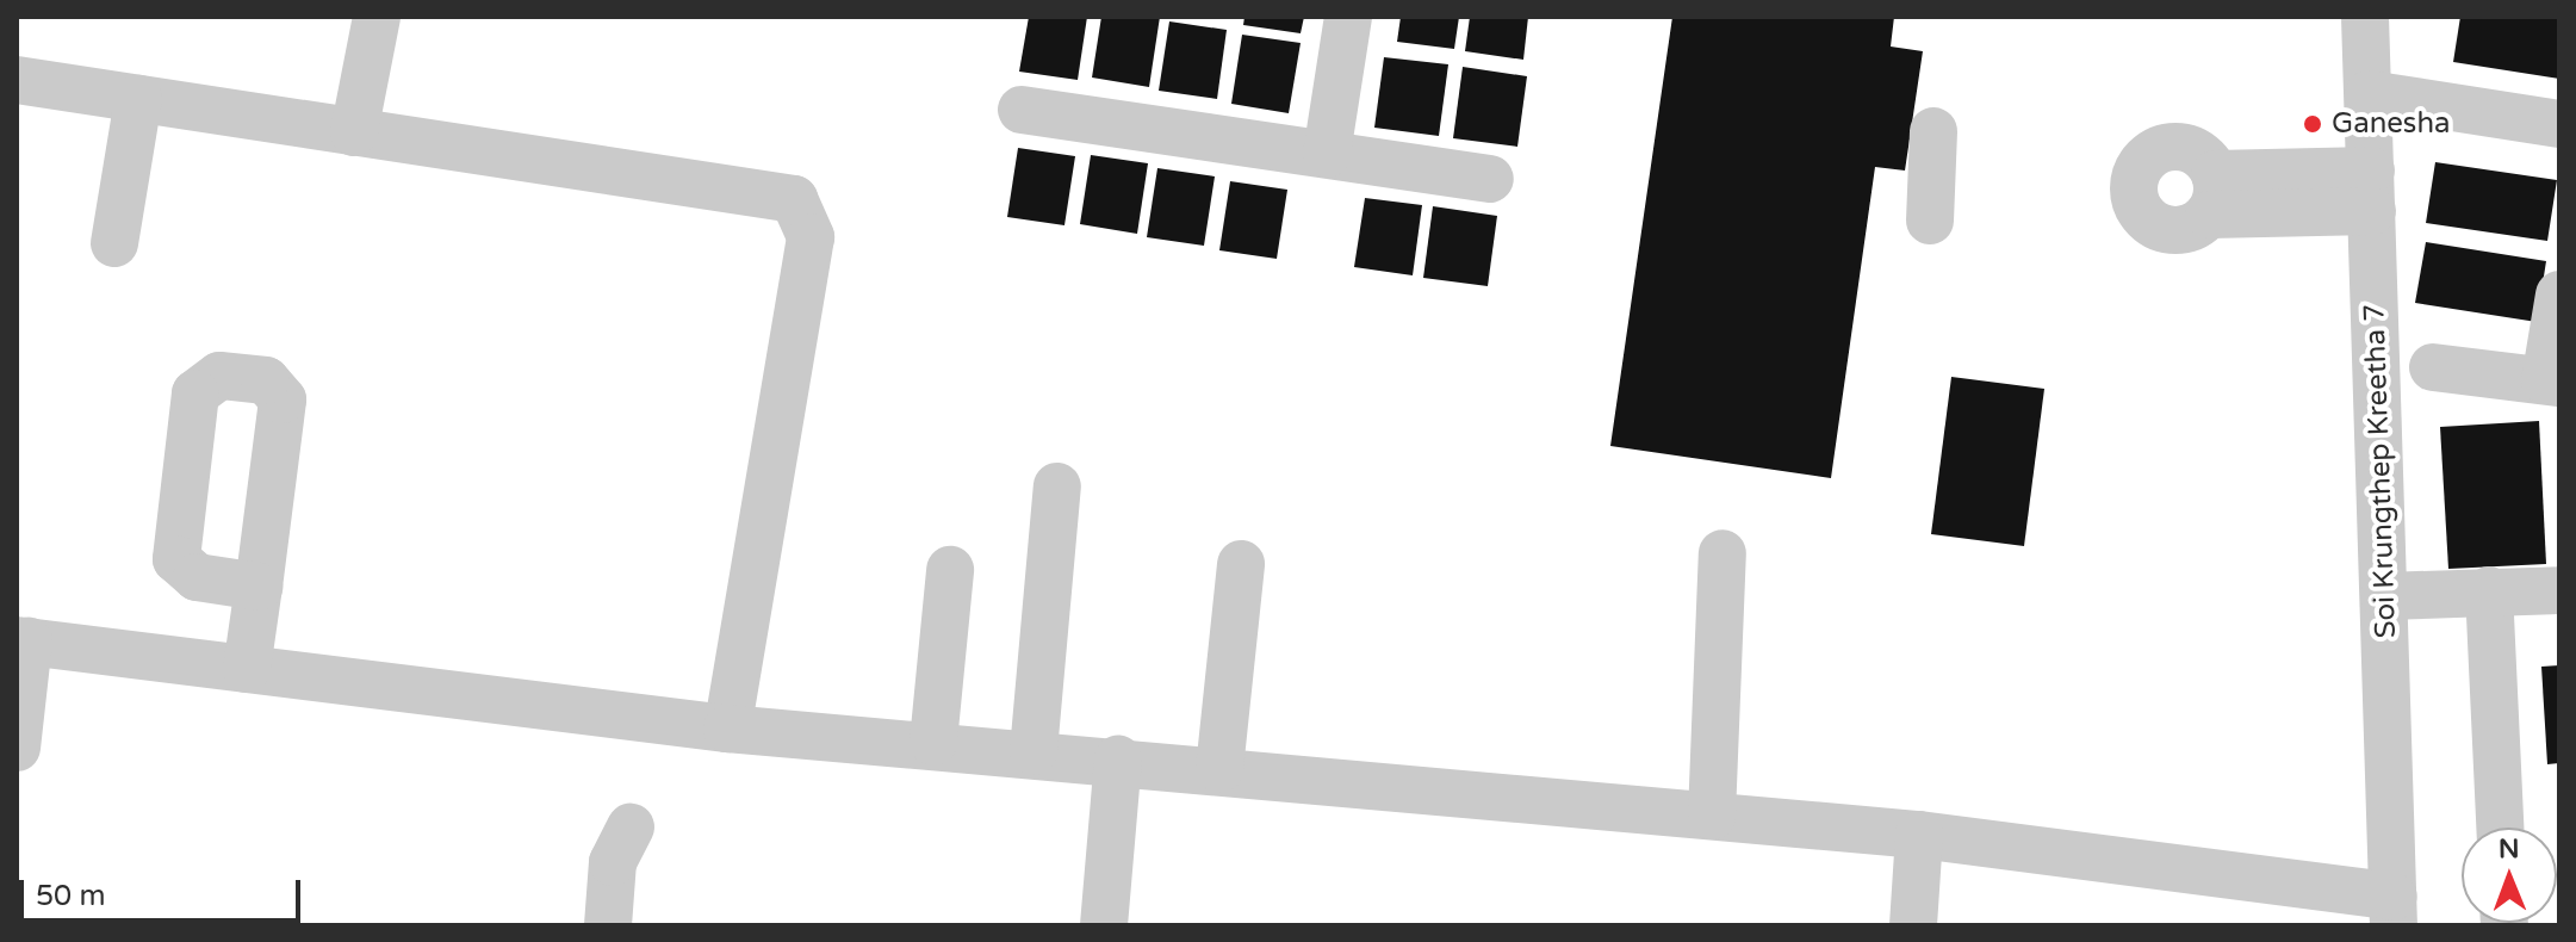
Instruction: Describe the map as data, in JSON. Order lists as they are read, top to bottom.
{
  "streets": {
    "street": ["Soi Krungthep Kreetha 7"]
  },
  "places": ["Ganesha"],
  "scale_bar": "50 m",
  "north": "top"
}
